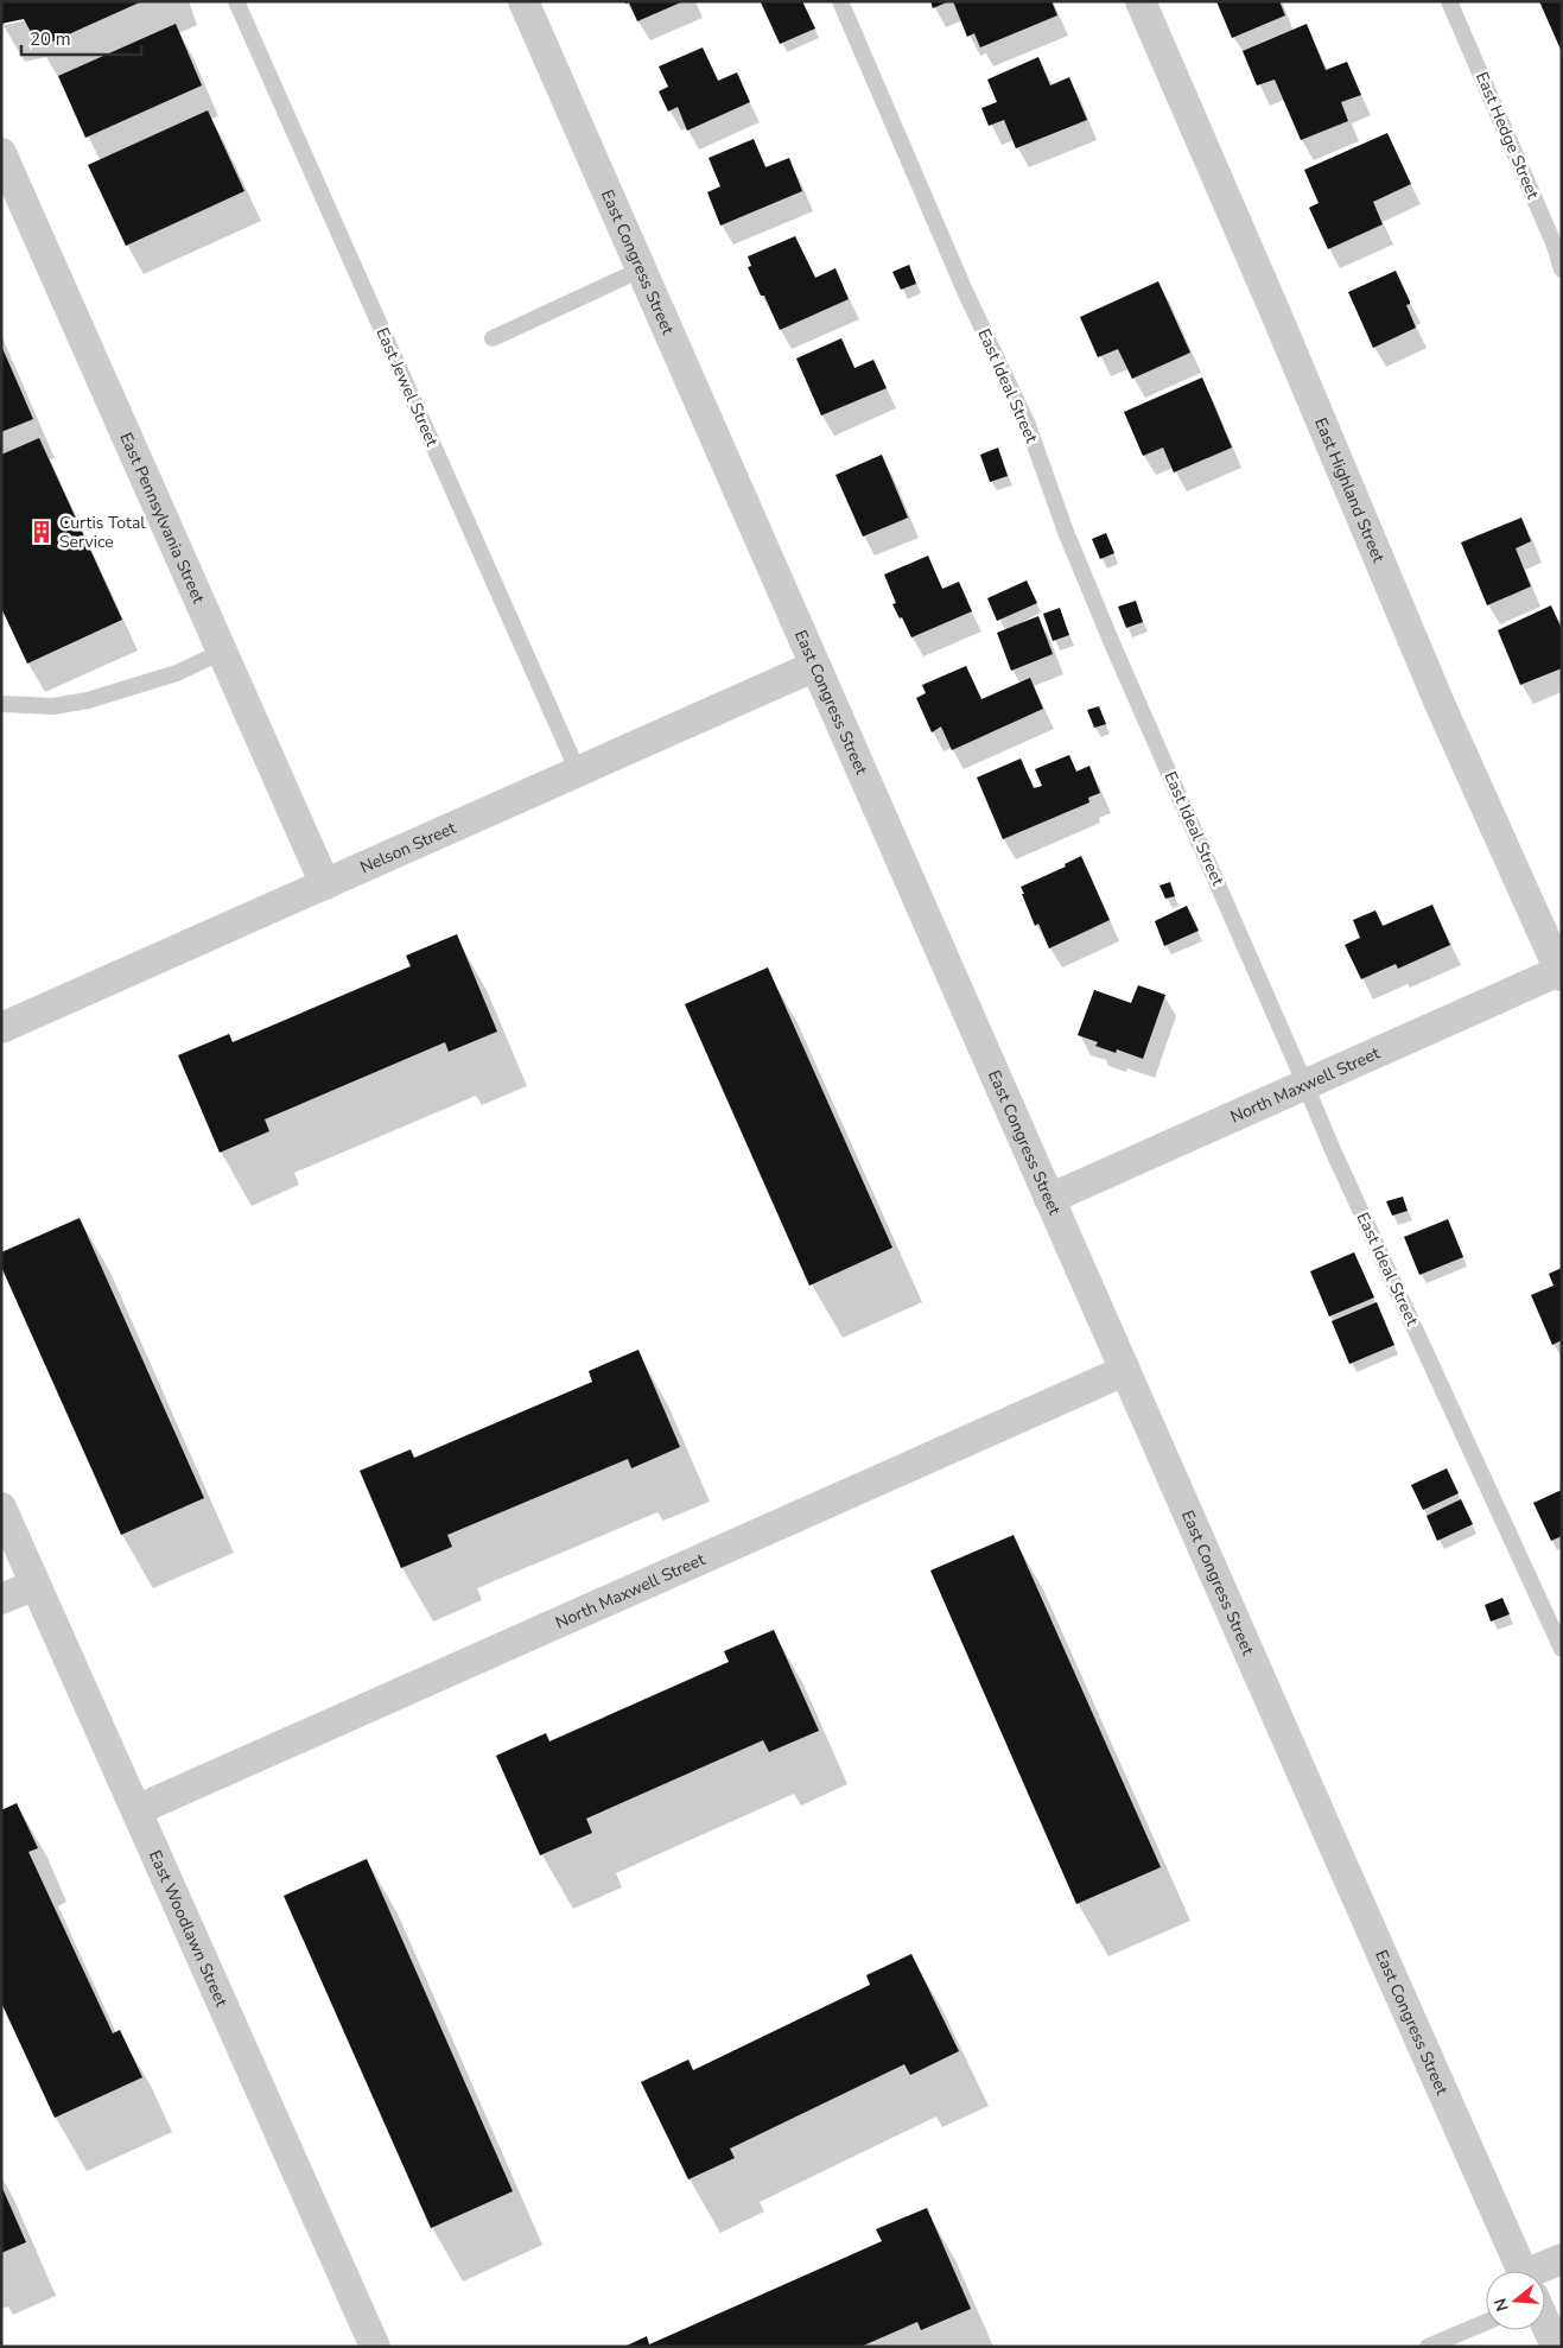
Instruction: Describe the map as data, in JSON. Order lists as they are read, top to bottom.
{
  "streets": {
    "street": [
      "East Congress Street",
      "East Highland Street",
      "East Pennsylvania Street",
      "Nelson Street",
      "North Maxwell Street",
      "East Woodlawn Street"
    ],
    "lane": ["East Hedge Street", "East Ideal Street", "East Jewel Street"]
  },
  "crossings": [
    ["East Congress Street", "Nelson Street"],
    ["East Congress Street", "North Maxwell Street"],
    ["East Ideal Street", "North Maxwell Street"],
    ["East Jewel Street", "Nelson Street"],
    ["East Highland Street", "North Maxwell Street"],
    ["East Pennsylvania Street", "Nelson Street"],
    ["North Maxwell Street", "East Woodlawn Street"]
  ],
  "places": {
    "building": ["Curtis Total Service"]
  },
  "scale_bar": "20 m",
  "north": "left"
}
